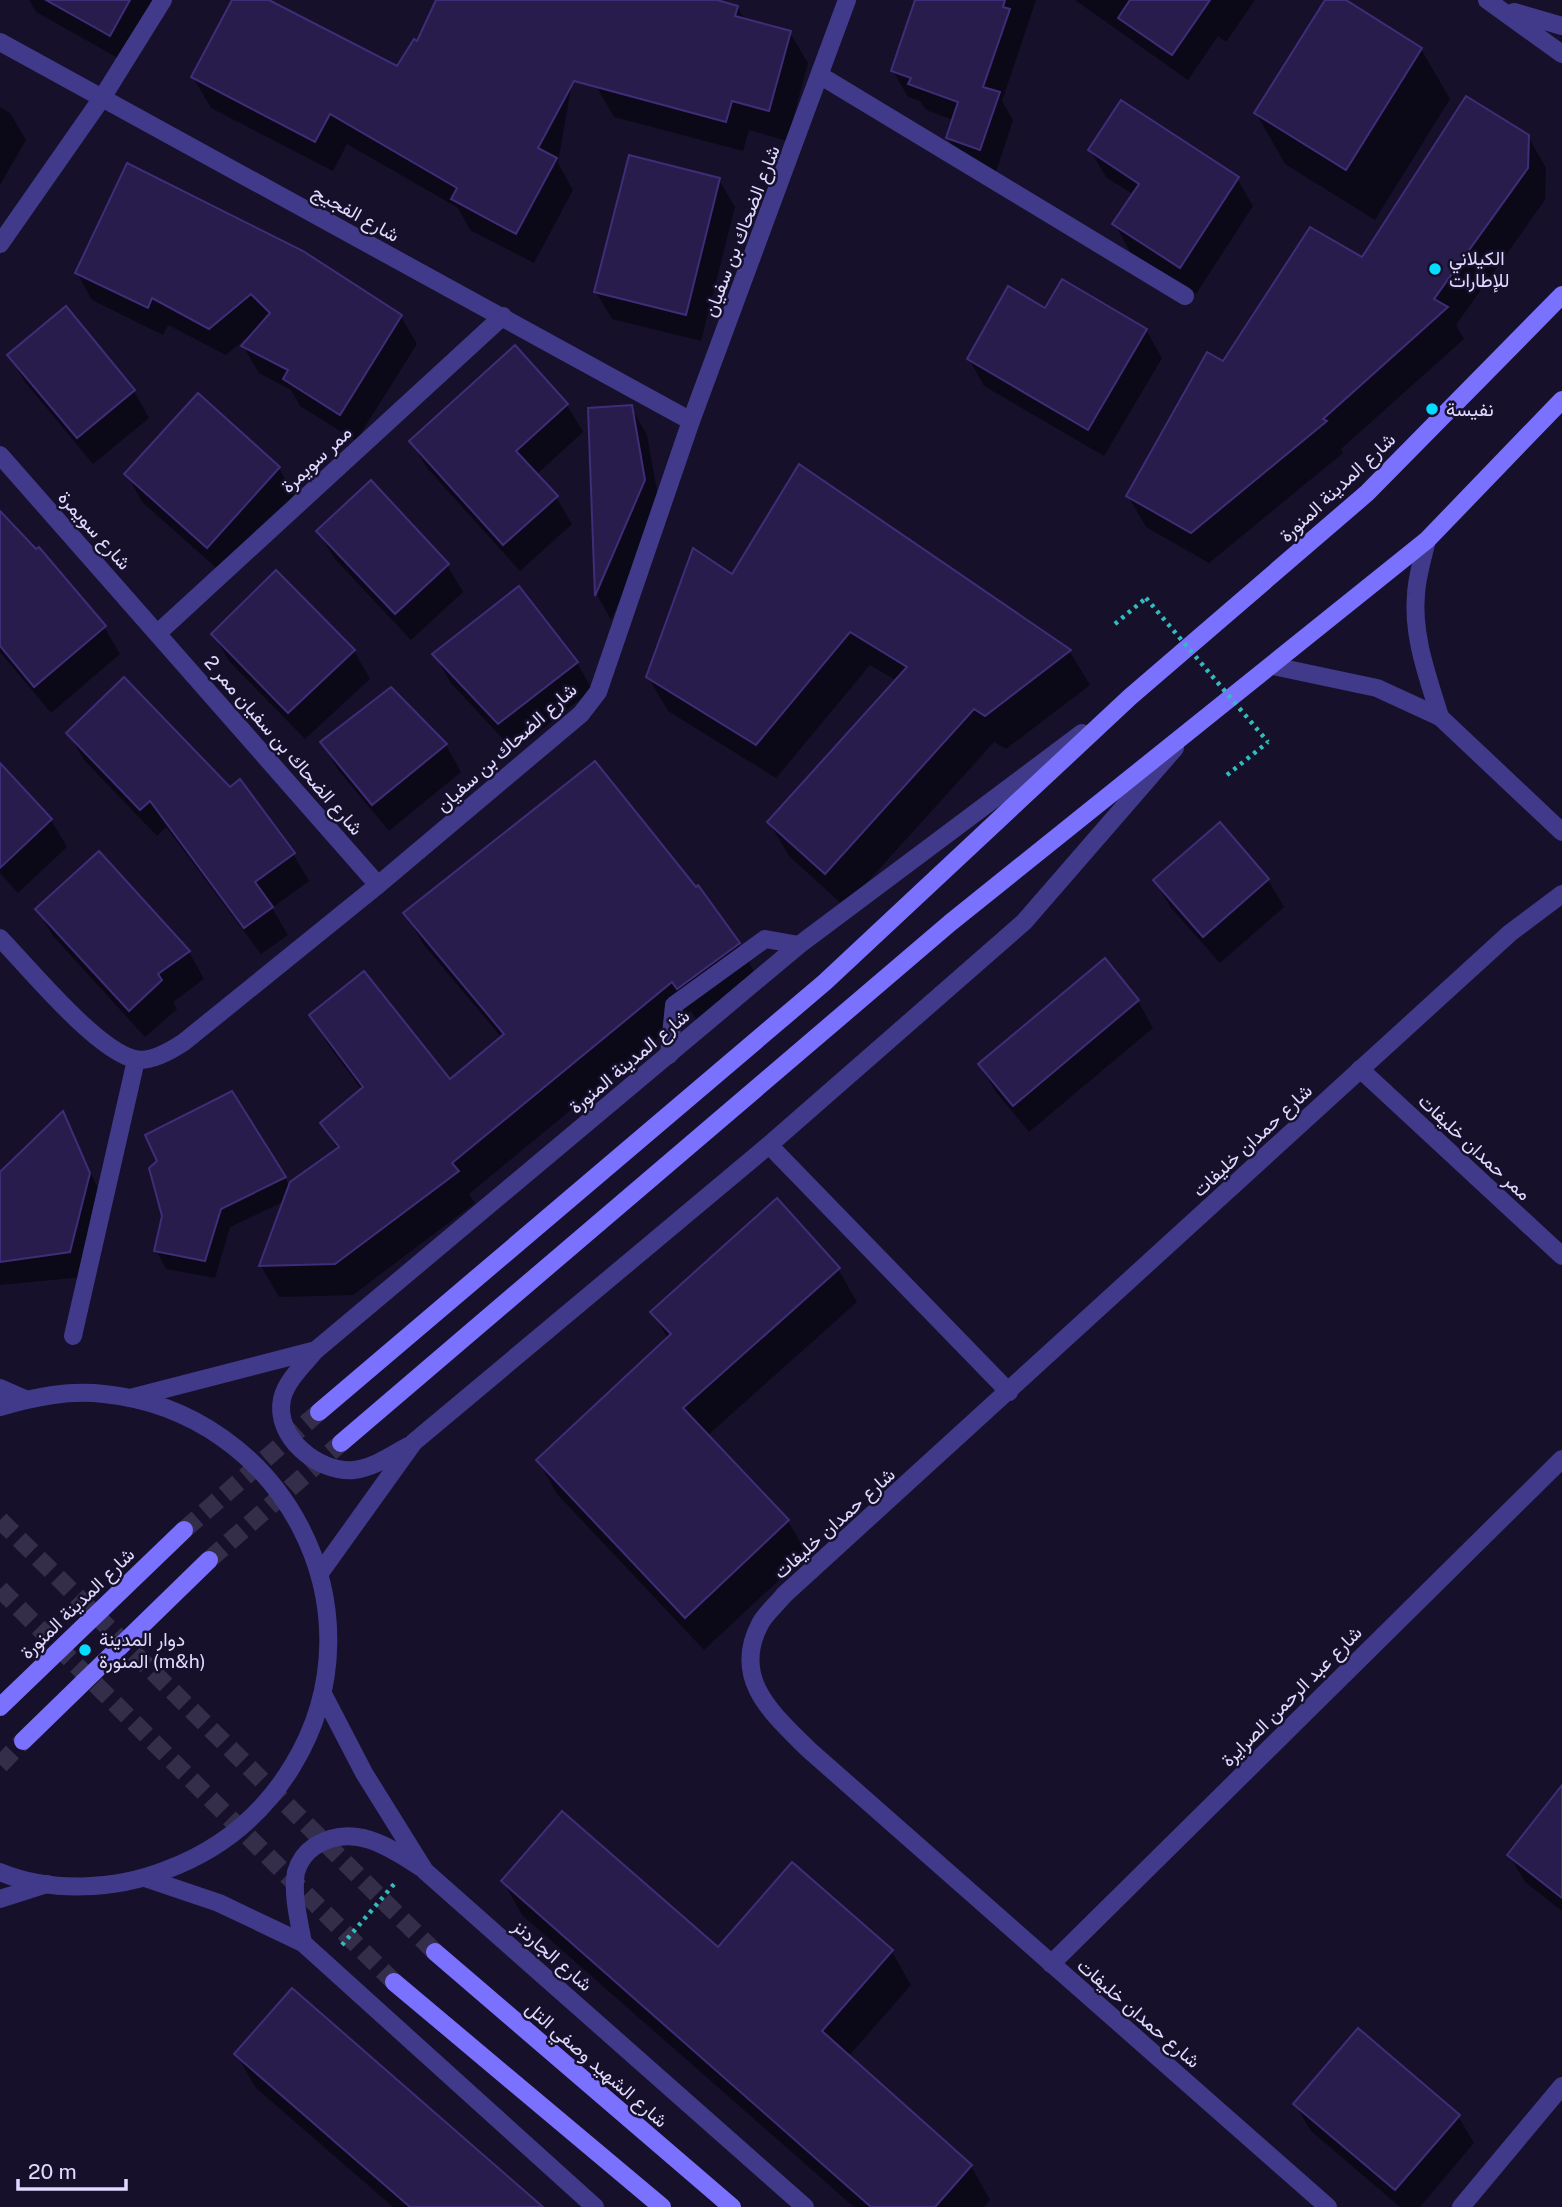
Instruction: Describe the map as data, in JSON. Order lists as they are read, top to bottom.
{
  "streets": {
    "main road": ["شارع المدينة المنورة", "شارع الشهيد وصفي التل"],
    "street": [
      "شارع الفجيج",
      "شارع الضحاك بن سفيان",
      "ممر سويمرة",
      "شارع سويمرة",
      "شارع الضحاك بن سفيان ممر 2",
      "شارع حمدان خليفات",
      "ممر حمدان خليفات",
      "شارع عبد الرحمن الصرايرة",
      "شارع الجاردنز"
    ]
  },
  "crossings": [
    ["شارع الفجيج", "شارع الضحاك بن سفيان"],
    ["شارع الفجيج", "ممر سويمرة"],
    ["شارع الضحاك بن سفيان", "شارع الضحاك بن سفيان ممر 2"],
    ["ممر سويمرة", "شارع سويمرة"],
    ["ممر سويمرة", "شارع الضحاك بن سفيان ممر 2"],
    ["شارع سويمرة", "شارع الضحاك بن سفيان ممر 2"],
    ["شارع حمدان خليفات", "ممر حمدان خليفات"],
    ["شارع حمدان خليفات", "شارع عبد الرحمن الصرايرة"]
  ],
  "places": ["الكيلاني للإطارات", "نفيسة", "دوار المدينة المنورة (m&h)"],
  "scale_bar": "20 m"
}
